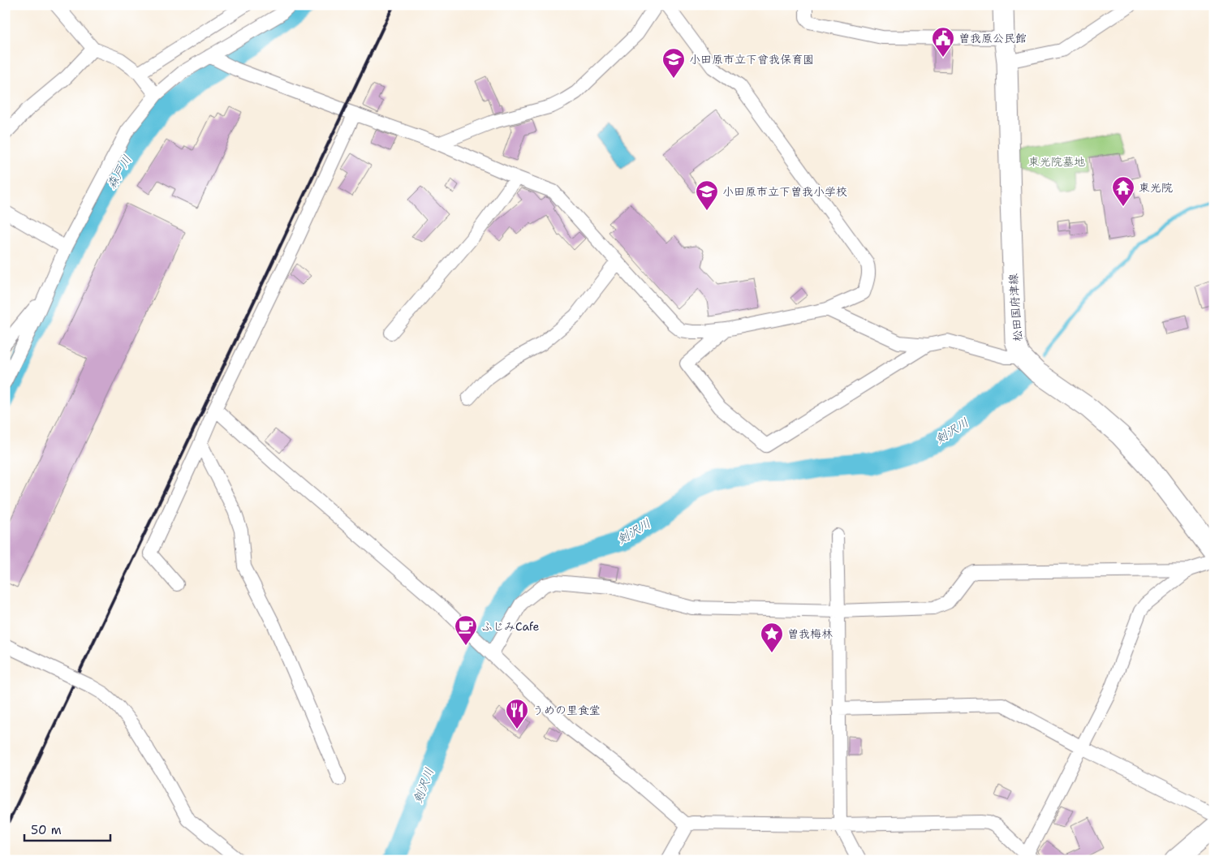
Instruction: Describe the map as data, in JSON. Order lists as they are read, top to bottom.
{
  "streets": {
    "main road": ["松田国府津線"]
  },
  "water": ["森戸川", "剣沢川"],
  "parks": ["東光院墓地"],
  "places": {
    "public building": ["曽我原公民館"],
    "school or university": ["小田原市立下曾我保育園", "小田原市立下曽我小学校"],
    "temple": ["東光院"],
    "cafe": ["ふじみCafe"],
    "place": ["曽我梅林"],
    "restaurant": ["うめの里食堂"]
  },
  "scale_bar": "50 m"
}
